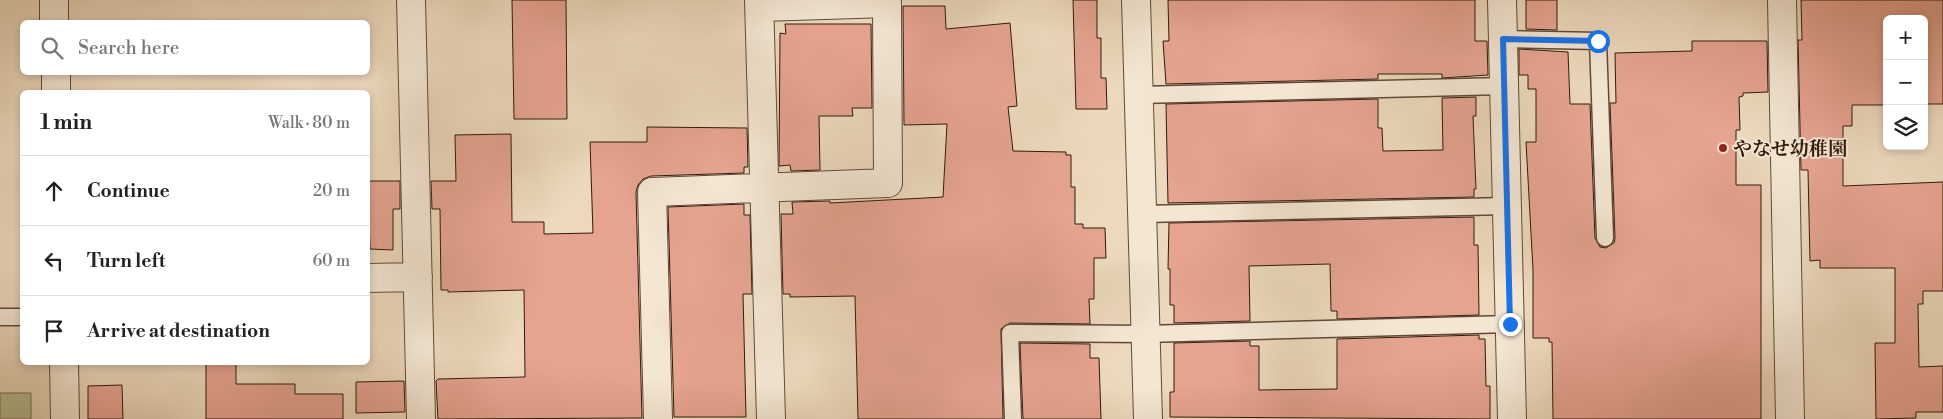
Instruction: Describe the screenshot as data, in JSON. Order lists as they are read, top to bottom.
{
  "places": ["やなせ幼稚園"],
  "page": {
    "map_buttons": ["+", "−"],
    "search": "Search here",
    "heading": ["1 min", "Walk · 80 m"],
    "list": [
      ["Continue", "20 m"],
      ["Turn left", "60 m"],
      "Arrive at destination"
    ]
  }
}
